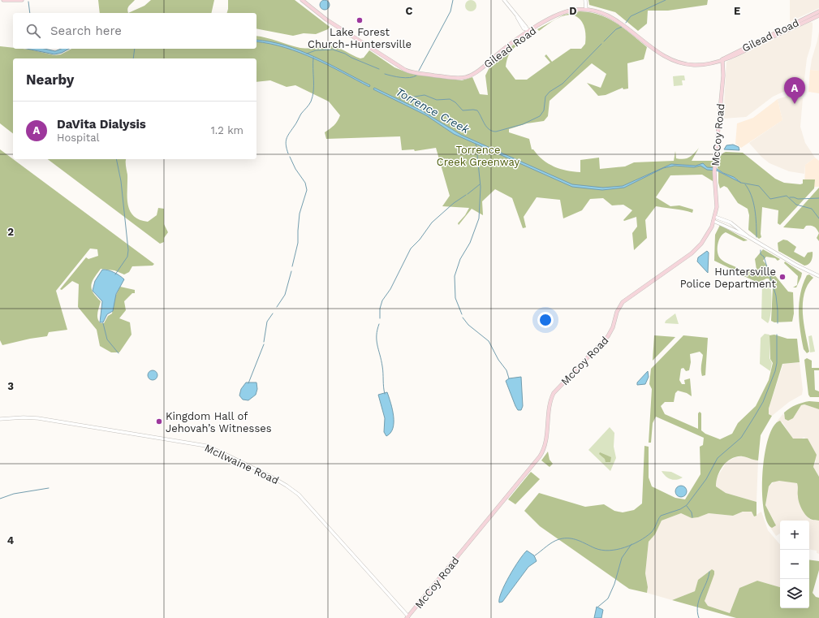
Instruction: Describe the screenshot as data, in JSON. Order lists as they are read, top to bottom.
{
  "streets": {
    "main road": ["Gilead Road", "McCoy Road"],
    "street": ["McIlwaine Road"]
  },
  "crossings": [
    ["Gilead Road", "McCoy Road"],
    ["McCoy Road", "McIlwaine Road"]
  ],
  "water": ["Torrence Creek"],
  "parks": ["Torrence Creek Greenway"],
  "places": ["Lake Forest Church-Huntersville", "Huntersville Police Department", "Kingdom Hall of Jehovah’s Witnesses"],
  "page": {
    "search": "Search here",
    "heading": "Nearby",
    "pins": "A",
    "list": [
      {
        "mark": "A",
        "name": "DaVita Dialysis",
        "note": "Hospital",
        "value": "1.2 km"
      }
    ],
    "map_buttons": ["+", "−"]
  },
  "grid": {
    "columns": ["C", "D", "E"],
    "rows": ["2", "3", "4"]
  }
}
